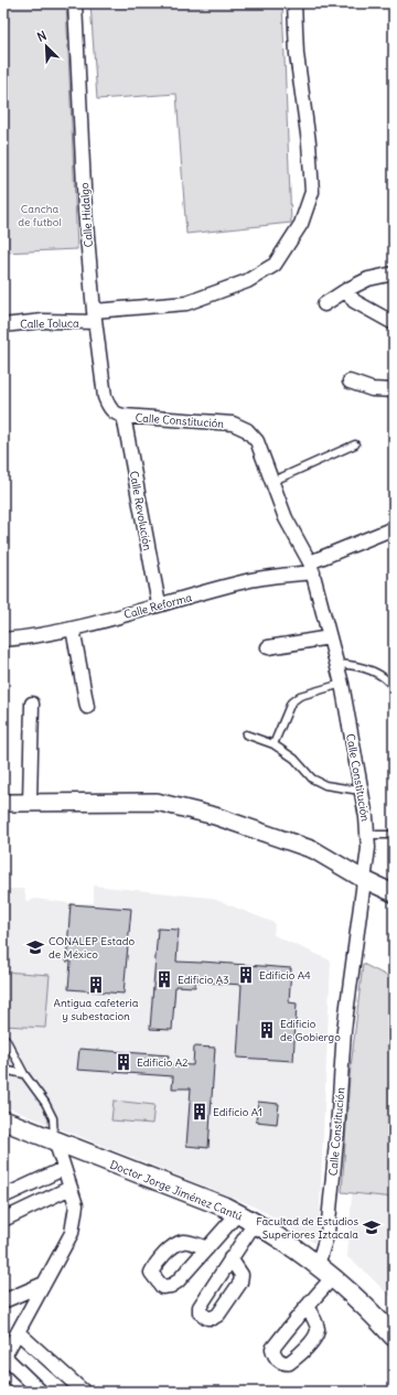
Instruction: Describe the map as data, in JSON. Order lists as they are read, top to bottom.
{
  "streets": {
    "main road": ["Doctor Jorge Jiménez Cantú"],
    "street": [
      "Calle Hidalgo",
      "Calle Toluca",
      "Calle Constitución",
      "Calle Revolución",
      "Calle Reforma"
    ]
  },
  "crossings": [
    ["Calle Hidalgo", "Calle Toluca"],
    ["Calle Hidalgo", "Calle Constitución"],
    ["Calle Hidalgo", "Calle Revolución"],
    ["Calle Constitución", "Calle Revolución"],
    ["Calle Constitución", "Calle Reforma"],
    ["Calle Constitución", "Doctor Jorge Jiménez Cantú"],
    ["Calle Revolución", "Calle Reforma"]
  ],
  "parks": ["Cancha de futbol"],
  "places": {
    "school or university": ["CONALEP Estado de México", "Facultad de Estudios Superiores Iztacala"],
    "building": [
      "Edificio A4",
      "Edificio A3",
      "Antigua cafeteria y subestacion",
      "Edificio de Gobiergo",
      "Edificio A2",
      "Edificio A1"
    ]
  },
  "north": "top left"
}
